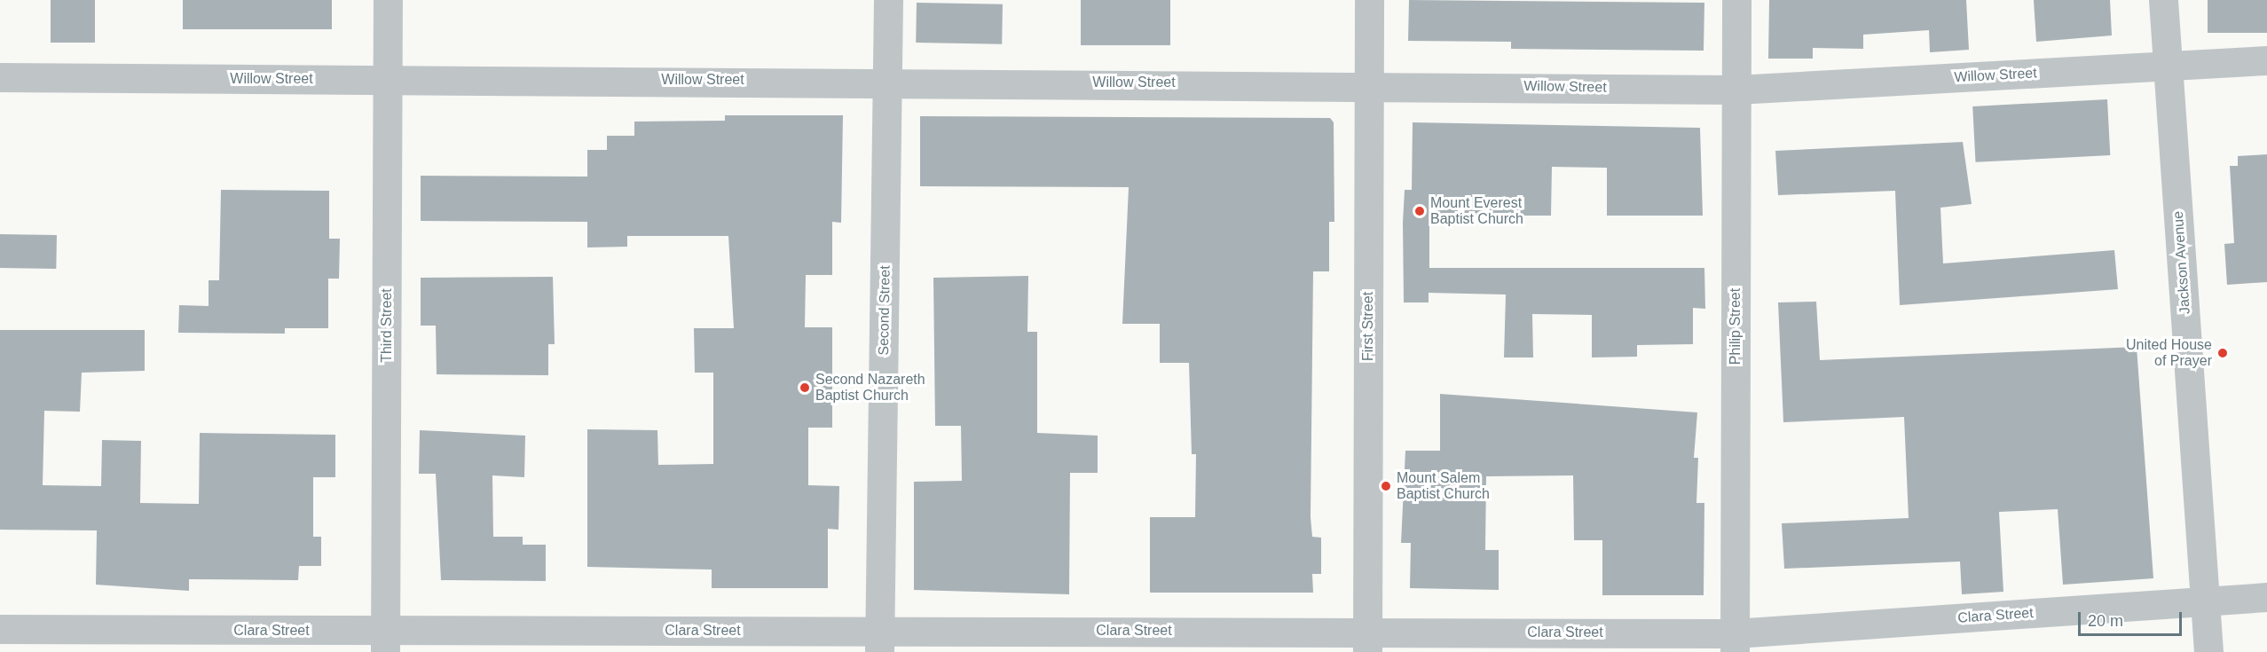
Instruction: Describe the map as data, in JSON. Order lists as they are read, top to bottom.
{
  "streets": {
    "street": [
      "Willow Street",
      "Jackson Avenue",
      "Second Street",
      "Third Street",
      "First Street",
      "Philip Street",
      "Clara Street"
    ]
  },
  "crossings": [
    ["Willow Street", "Jackson Avenue"],
    ["Willow Street", "Second Street"],
    ["Willow Street", "Third Street"],
    ["Willow Street", "First Street"],
    ["Willow Street", "Philip Street"],
    ["Jackson Avenue", "Clara Street"],
    ["Second Street", "Clara Street"],
    ["Third Street", "Clara Street"],
    ["First Street", "Clara Street"],
    ["Philip Street", "Clara Street"]
  ],
  "places": [
    "Mount Everest Baptist Church",
    "United House of Prayer",
    "Second Nazareth Baptist Church",
    "Mount Salem Baptist Church"
  ],
  "scale_bar": "20 m"
}
